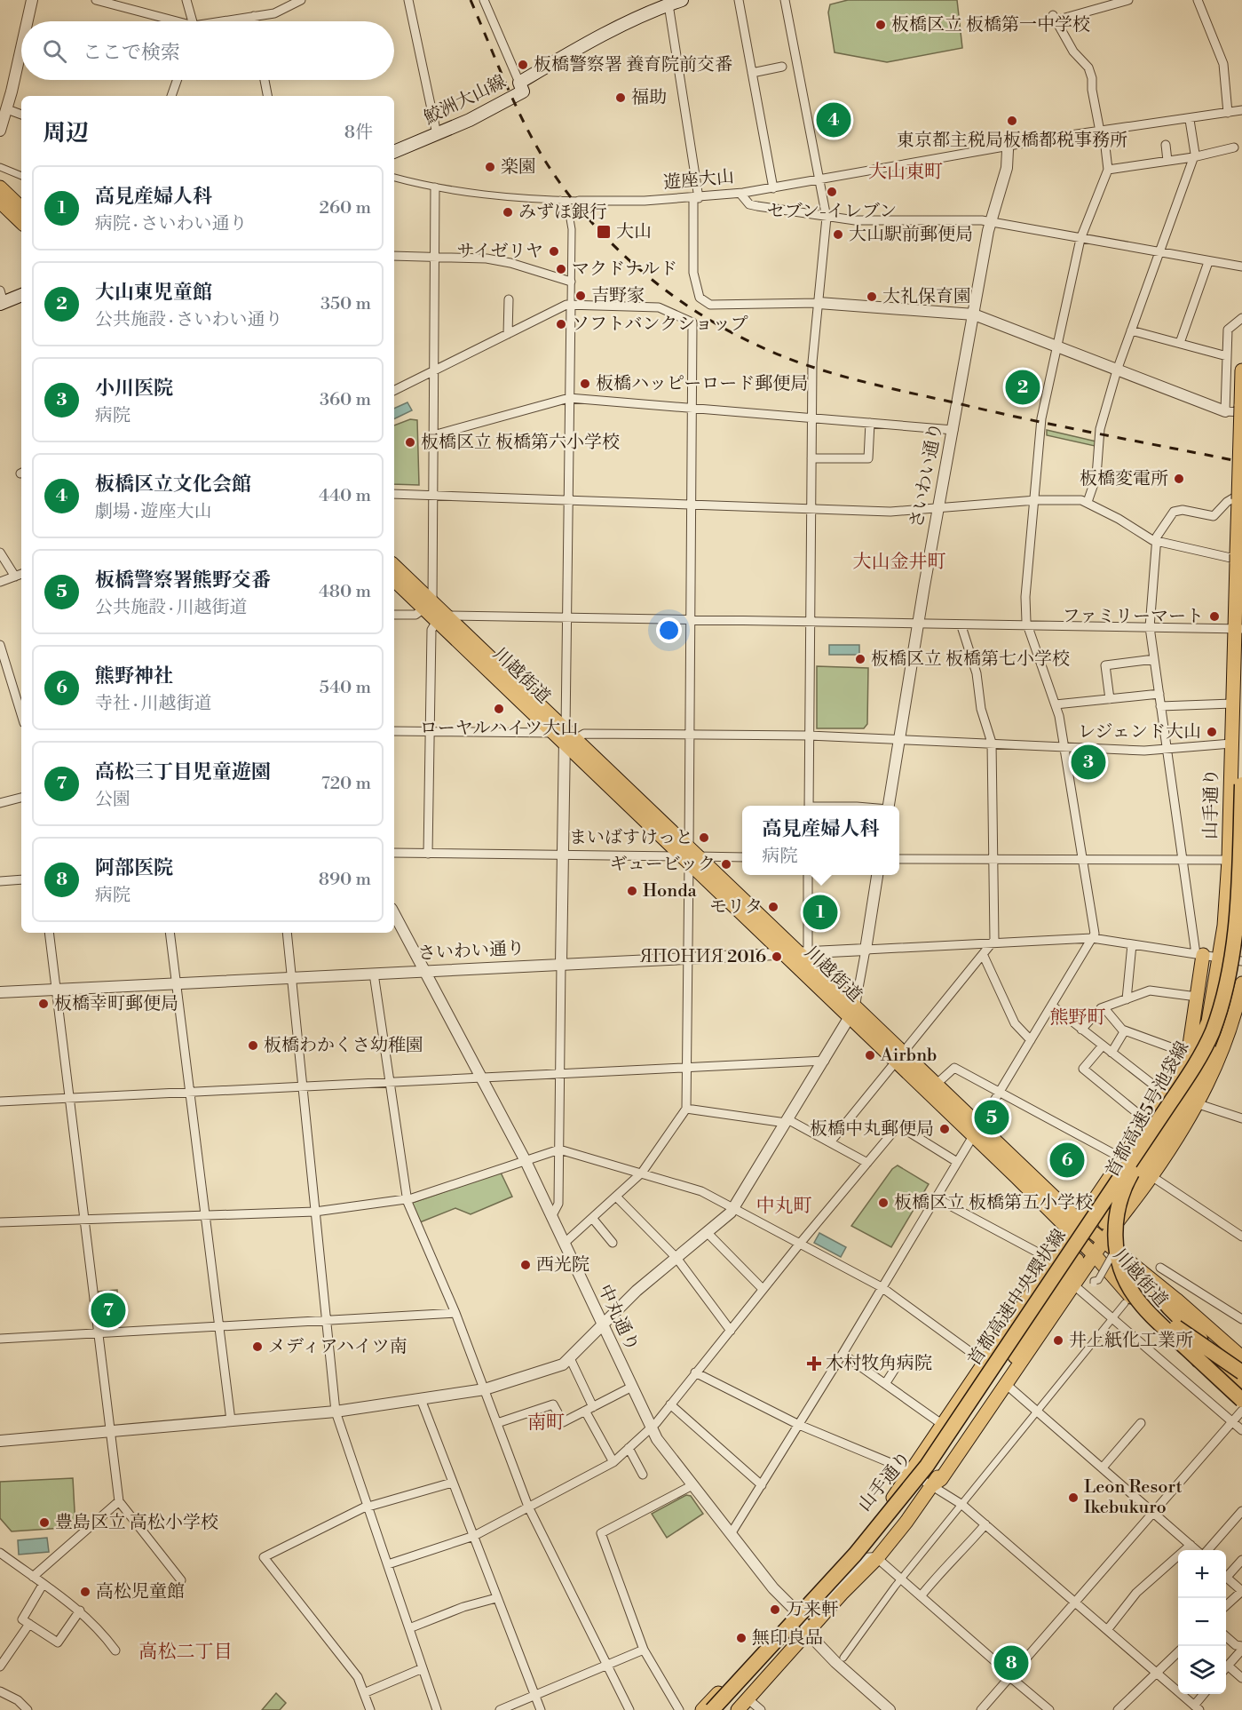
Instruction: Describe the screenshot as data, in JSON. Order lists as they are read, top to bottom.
{
  "streets": {
    "highway": ["首都高速5号池袋線", "首都高速中央環状線"],
    "main road": ["鮫洲大山線", "川越街道", "山手通り"],
    "street": ["遊座大山", "さいわい通り", "中丸通り"]
  },
  "crossings": [
    ["遊座大山", "さいわい通り"],
    ["さいわい通り", "川越街道"],
    ["さいわい通り", "中丸通り"],
    ["山手通り", "中丸通り"],
    ["首都高速5号池袋線", "首都高速中央環状線"]
  ],
  "districts": [
    "大山東町",
    "大山金井町",
    "熊野町",
    "中丸町",
    "南町",
    "高松二丁目"
  ],
  "places": {
    "other": [
      "板橋区立 板橋第一中学校",
      "板橋警察署 養育院前交番",
      "福助",
      "東京都主税局板橋都税事務所",
      "楽園",
      "セブン-イレブン",
      "みずほ銀行",
      "大山駅前郵便局",
      "サイゼリヤ",
      "マクドナルド",
      "吉野家",
      "大礼保育園",
      "ソフトバンクショップ",
      "板橋ハッピーロード郵便局",
      "板橋区立 板橋第六小学校",
      "板橋変電所",
      "ファミリーマート",
      "板橋区立 板橋第七小学校",
      "ローヤルハイツ大山",
      "レジェンド大山",
      "まいばすけっと",
      "ギュービック",
      "Honda",
      "モリタ",
      "ЯПОНИЯ 2016",
      "板橋幸町郵便局",
      "板橋わかくさ幼稚園",
      "Airbnb",
      "板橋中丸郵便局",
      "板橋区立 板橋第五小学校",
      "西光院",
      "井上紙化工業所",
      "メディアハイツ南",
      "Leon Resort Ikebukuro",
      "豊島区立 高松小学校",
      "高松児童館",
      "万来軒",
      "無印良品"
    ],
    "transit": ["大山"],
    "health": ["木村牧角病院"]
  },
  "page": {
    "search": "ここで検索",
    "heading": ["周辺", "8件"],
    "pins": [
      "4",
      "2",
      "3",
      "1",
      "5",
      "6",
      "7",
      "8"
    ],
    "list": [
      {
        "mark": "1",
        "name": "高見産婦人科",
        "note": "病院 · さいわい通り",
        "value": "260 m"
      },
      {
        "mark": "2",
        "name": "大山東児童館",
        "note": "公共施設 · さいわい通り",
        "value": "350 m"
      },
      {
        "mark": "3",
        "name": "小川医院",
        "note": "病院",
        "value": "360 m"
      },
      {
        "mark": "4",
        "name": "板橋区立文化会館",
        "note": "劇場 · 遊座大山",
        "value": "440 m"
      },
      {
        "mark": "5",
        "name": "板橋警察署熊野交番",
        "note": "公共施設 · 川越街道",
        "value": "480 m"
      },
      {
        "mark": "6",
        "name": "熊野神社",
        "note": "寺社 · 川越街道",
        "value": "540 m"
      },
      {
        "mark": "7",
        "name": "高松三丁目児童遊園",
        "note": "公園",
        "value": "720 m"
      },
      {
        "mark": "8",
        "name": "阿部医院",
        "note": "病院",
        "value": "890 m"
      }
    ],
    "popup": ["高見産婦人科", "病院"],
    "map_buttons": ["+", "−"]
  }
}
